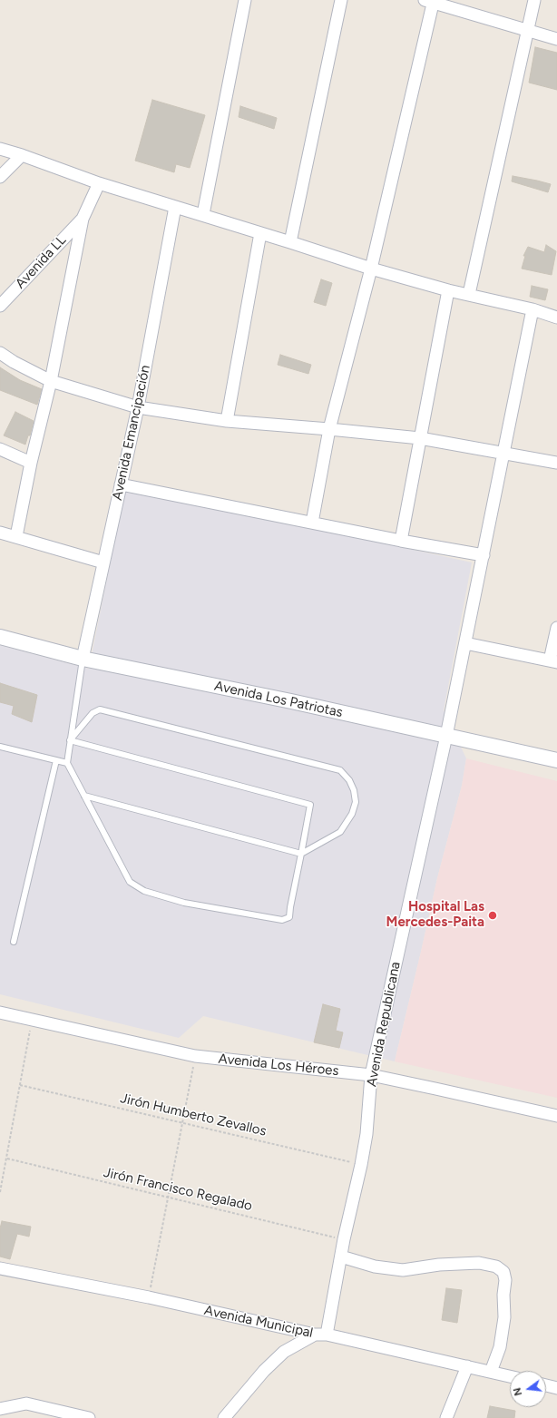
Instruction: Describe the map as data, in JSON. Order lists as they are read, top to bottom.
{
  "streets": {
    "street": [
      "Avenida LL",
      "Avenida Emancipación",
      "Avenida Los Patriotas",
      "Avenida Republicana",
      "Avenida Los Héroes",
      "Avenida Municipal"
    ],
    "path": ["Jirón Humberto Zevallos", "Jirón Francisco Regalado"]
  },
  "crossings": [
    ["Avenida Emancipación", "Avenida Los Patriotas"],
    ["Avenida Los Patriotas", "Avenida Republicana"],
    ["Avenida Republicana", "Avenida Los Héroes"],
    ["Avenida Republicana", "Jirón Humberto Zevallos"],
    ["Avenida Republicana", "Jirón Francisco Regalado"],
    ["Avenida Republicana", "Avenida Municipal"]
  ],
  "places": ["Hospital Las Mercedes-Paita"],
  "north": "left"
}
